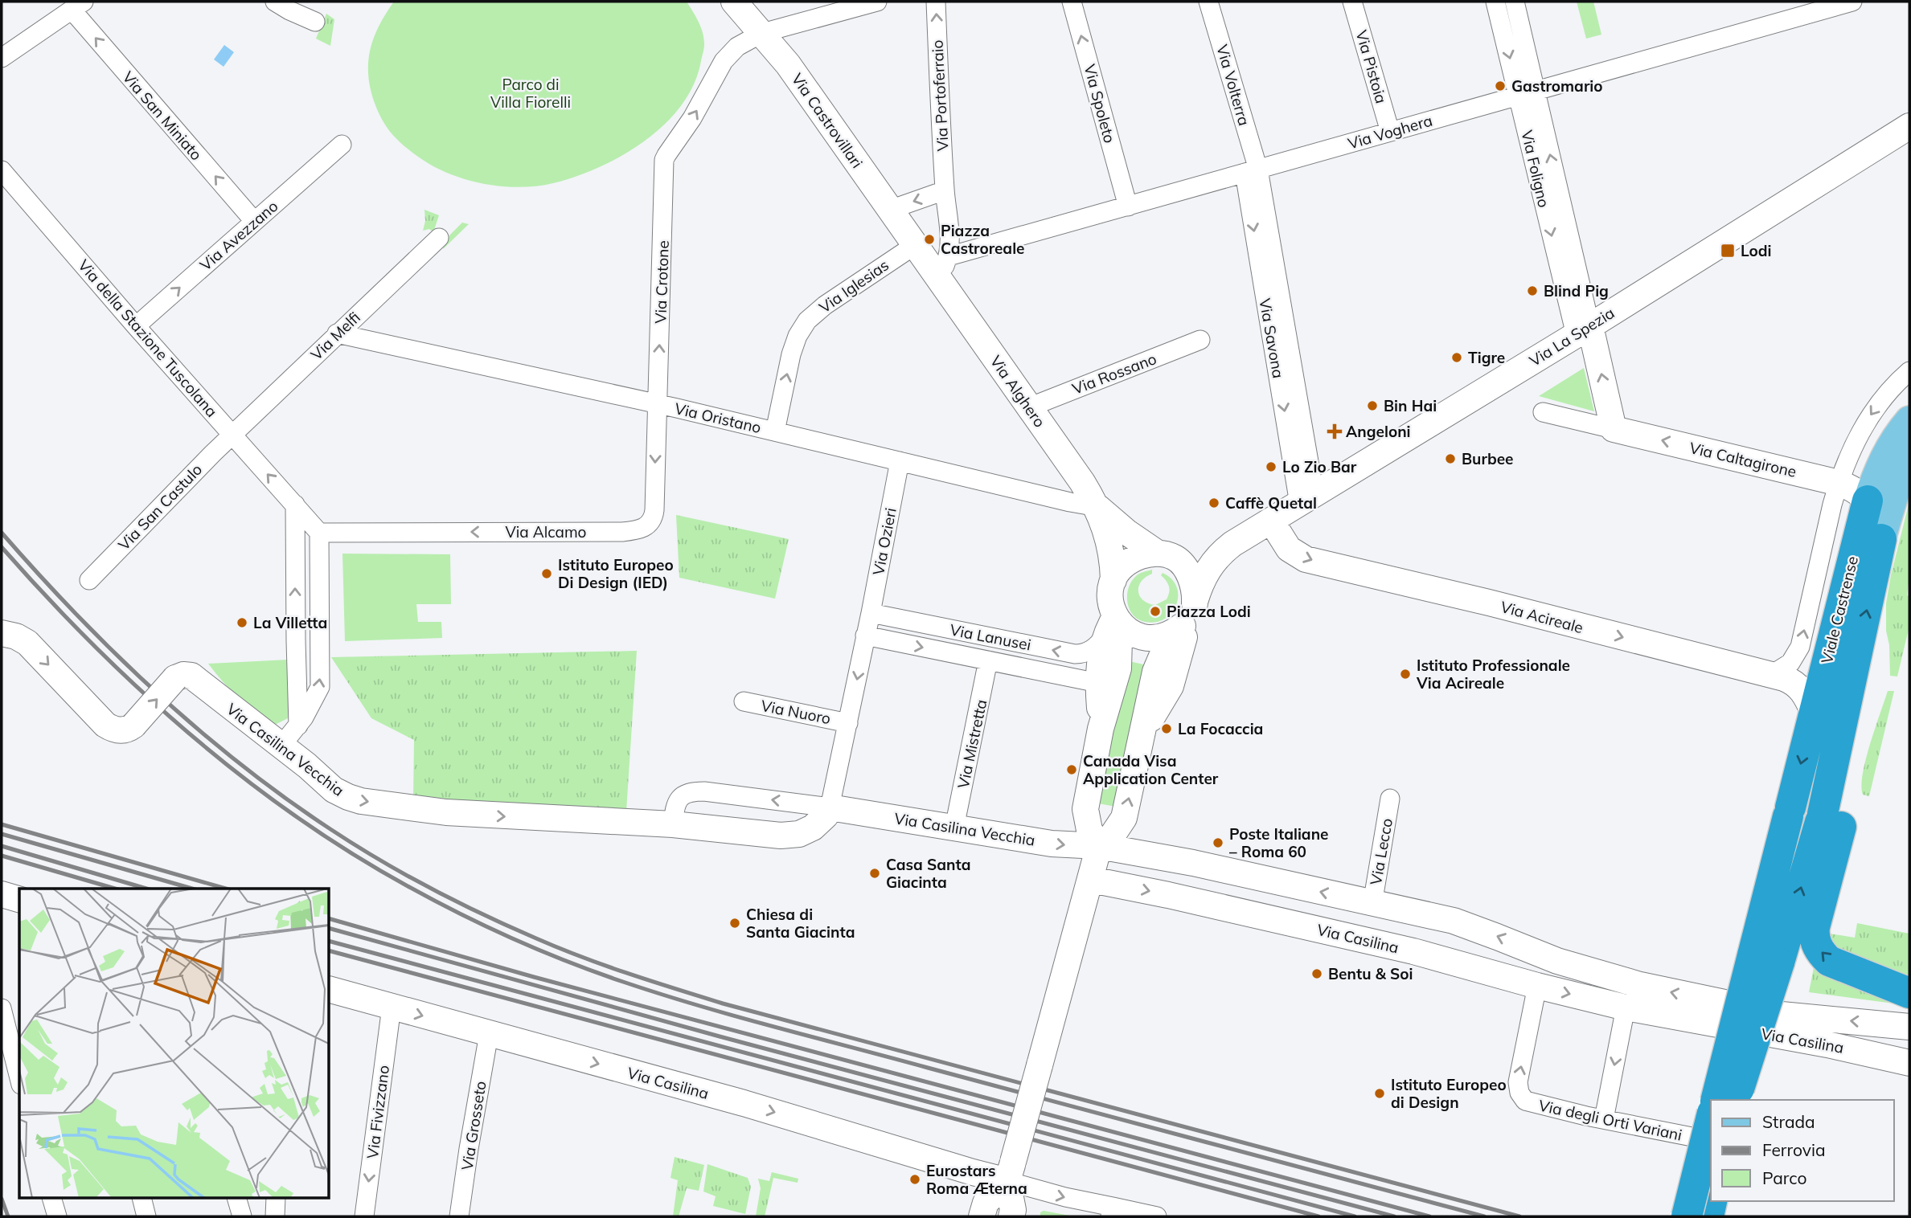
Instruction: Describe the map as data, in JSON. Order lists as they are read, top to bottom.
{
  "streets": {
    "highway": ["Viale Castrense"],
    "main road": [
      "Via Castrovillari",
      "Via La Spezia",
      "Via Alghero",
      "Via Caltagirone",
      "Via Acireale",
      "Via Casilina Vecchia",
      "Via Casilina"
    ],
    "street": [
      "Via Pistoia",
      "Via Volterra",
      "Via Portoferraio",
      "Via Spoleto",
      "Via San Miniato",
      "Via Voghera",
      "Via Foligno",
      "Via Avezzano",
      "Via Crotone",
      "Via Iglesias",
      "Via Melfi",
      "Via della Stazione Tuscolana",
      "Via Savona",
      "Via Rossano",
      "Via Oristano",
      "Via San Castulo",
      "Via Alcamo",
      "Via Ozieri",
      "Via Lanusei",
      "Via Nuoro",
      "Via Mistretta",
      "Via Lecco",
      "Via Fivizzano",
      "Via degli Orti Variani",
      "Via Grosseto"
    ]
  },
  "crossings": [
    ["Via Pistoia", "Via Voghera"],
    ["Via Volterra", "Via Voghera"],
    ["Via Volterra", "Via Savona"],
    ["Via Spoleto", "Via Voghera"],
    ["Via San Miniato", "Via Avezzano"],
    ["Via Castrovillari", "Via Crotone"],
    ["Via Voghera", "Via Foligno"],
    ["Via Voghera", "Via Savona"],
    ["Via Voghera", "Via Alghero"],
    ["Via Foligno", "Via La Spezia"],
    ["Via Avezzano", "Via della Stazione Tuscolana"],
    ["Via Crotone", "Via Oristano"],
    ["Via Crotone", "Via Alcamo"],
    ["Via Iglesias", "Via Oristano"],
    ["Via Melfi", "Via della Stazione Tuscolana"],
    ["Via Melfi", "Via Oristano"],
    ["Via Melfi", "Via San Castulo"],
    ["Via La Spezia", "Via Savona"],
    ["Via La Spezia", "Via Alghero"],
    ["Via La Spezia", "Via Acireale"],
    ["Via La Spezia", "Via Lanusei"],
    ["Via della Stazione Tuscolana", "Via San Castulo"],
    ["Via della Stazione Tuscolana", "Via Alcamo"],
    ["Via Rossano", "Via Alghero"],
    ["Via Alghero", "Via Oristano"],
    ["Via Alghero", "Via Lanusei"],
    ["Via Oristano", "Via Alcamo"],
    ["Via Oristano", "Via Ozieri"],
    ["Via Caltagirone", "Viale Castrense"],
    ["Via Ozieri", "Via Lanusei"],
    ["Via Ozieri", "Via Nuoro"],
    ["Viale Castrense", "Via Acireale"],
    ["Via Lanusei", "Via Nuoro"],
    ["Via Lanusei", "Via Mistretta"],
    ["Via Nuoro", "Via Casilina Vecchia"],
    ["Via Mistretta", "Via Casilina Vecchia"],
    ["Via Casilina Vecchia", "Via Casilina"],
    ["Via Lecco", "Via Casilina"],
    ["Via Casilina", "Via Fivizzano"],
    ["Via Casilina", "Via degli Orti Variani"],
    ["Via Casilina", "Via Grosseto"]
  ],
  "one_way": [
    "Via Portoferraio",
    "Via Spoleto",
    "Via San Miniato",
    "Via Avezzano",
    "Via Crotone",
    "Via Iglesias",
    "Via Caltagirone",
    "Via Acireale",
    "Via Fivizzano"
  ],
  "parks": ["Parco di Villa Fiorelli"],
  "places": {
    "other": [
      "Gastromario",
      "Piazza Castroreale",
      "Blind Pig",
      "Tigre",
      "Bin Hai",
      "Burbee",
      "Lo Zio Bar",
      "Caffè Quetal",
      "Istituto Europeo Di Design (IED)",
      "Piazza Lodi",
      "La Villetta",
      "Istituto Professionale Via Acireale",
      "La Focaccia",
      "Canada Visa Application Center",
      "Poste Italiane – Roma 60",
      "Casa Santa Giacinta",
      "Chiesa di Santa Giacinta",
      "Bentu & Soi",
      "Istituto Europeo di Design",
      "Eurostars Roma Æterna"
    ],
    "transit": ["Lodi"],
    "health": ["Angeloni"]
  },
  "legend": ["Strada", "Ferrovia", "Parco"]
}
